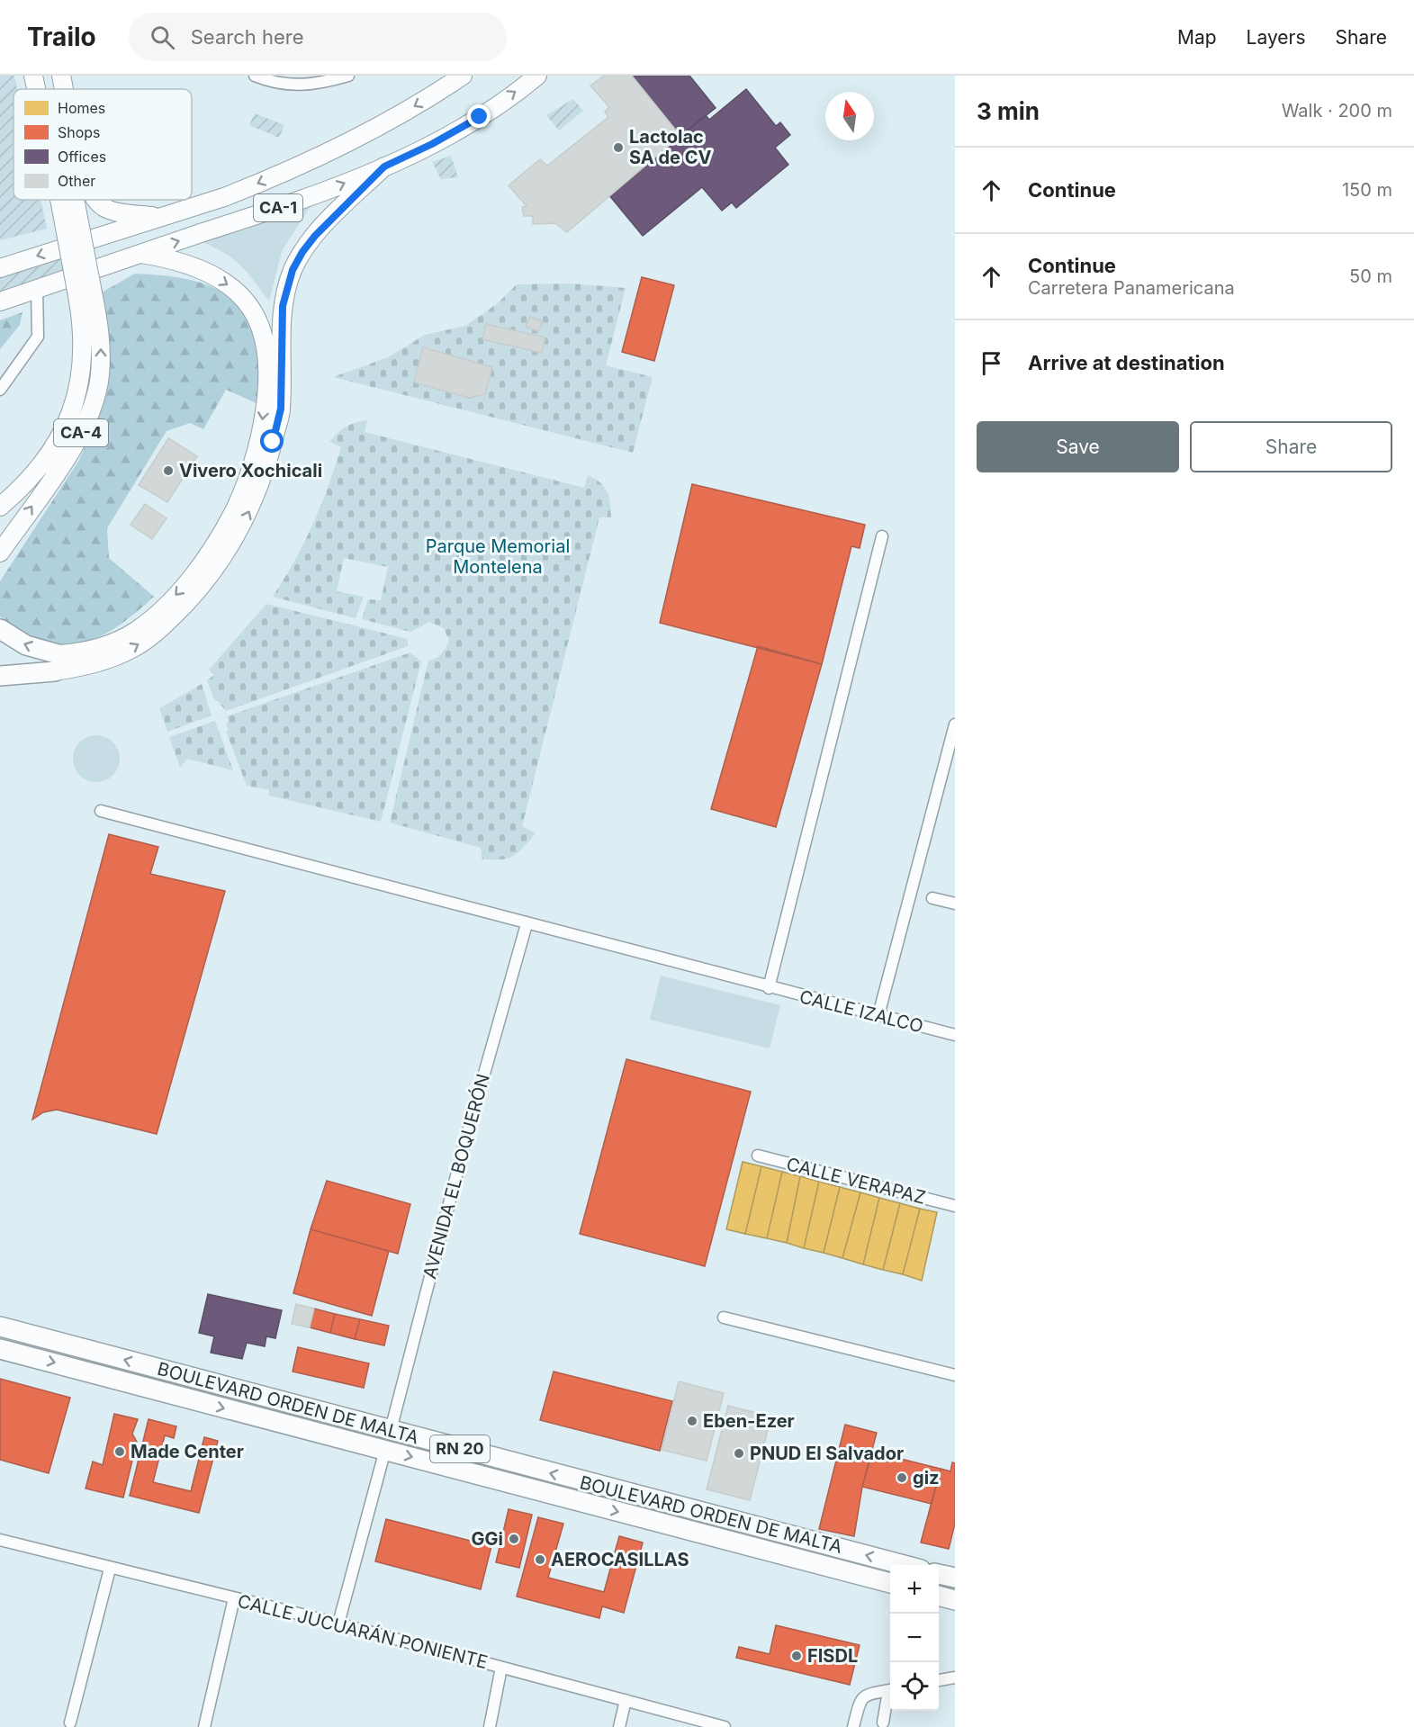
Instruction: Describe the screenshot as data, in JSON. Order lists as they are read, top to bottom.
{
  "streets": {
    "highway": ["BOULEVARD ORDEN DE MALTA", "RN 20"],
    "main road": ["CA-1", "CA-4"],
    "street": [
      "CALLE IZALCO",
      "AVENIDA EL BOQUERÓN",
      "CALLE VERAPAZ",
      "CALLE JUCUARÁN PONIENTE"
    ]
  },
  "crossings": [
    ["CALLE IZALCO", "AVENIDA EL BOQUERÓN"],
    ["AVENIDA EL BOQUERÓN", "BOULEVARD ORDEN DE MALTA"]
  ],
  "parks": ["Parque Memorial Montelena"],
  "places": [
    "Lactolac SA de CV",
    "Vivero Xochicali",
    "Eben-Ezer",
    "Made Center",
    "PNUD El Salvador",
    "giz",
    "GGi",
    "AEROCASILLAS",
    "FISDL"
  ],
  "legend": [
    "Homes",
    "Shops",
    "Offices",
    "Other"
  ],
  "north": "top",
  "page": {
    "header": "Trailo",
    "search": "Search here",
    "nav": ["Map", "Layers", "Share"],
    "heading": ["3 min", "Walk · 200 m"],
    "list": [
      ["Continue", "150 m"],
      ["Continue", "Carretera Panamericana", "50 m"],
      "Arrive at destination"
    ],
    "buttons": ["Save", "Share"],
    "map_buttons": ["+", "−"]
  }
}
